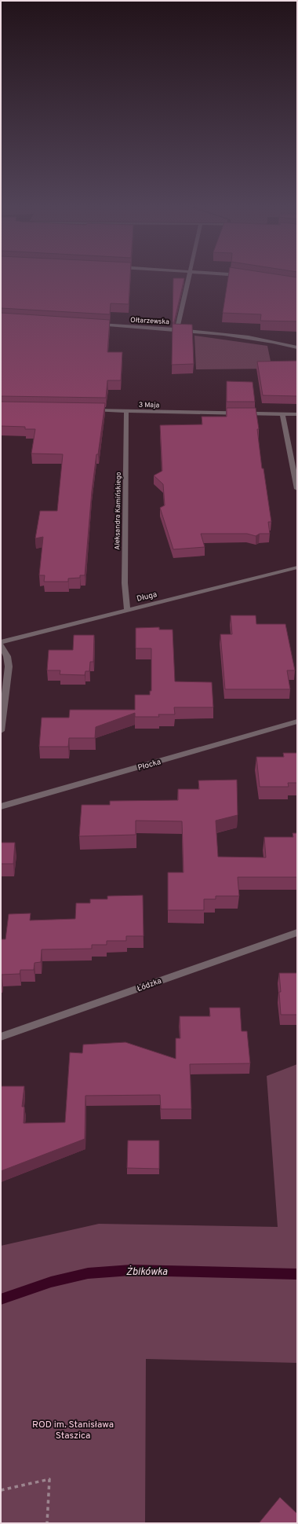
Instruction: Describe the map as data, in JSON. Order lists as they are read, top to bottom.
{
  "streets": {
    "street": [
      "Ołtarzewska",
      "3 Maja",
      "Aleksandra Kamińskiego",
      "Długa",
      "Płocka",
      "Łódzka"
    ]
  },
  "crossings": [
    ["3 Maja", "Aleksandra Kamińskiego"],
    ["Aleksandra Kamińskiego", "Długa"]
  ],
  "water": ["Żbikówka"],
  "parks": ["ROD im. Stanisława Staszica"]
}
